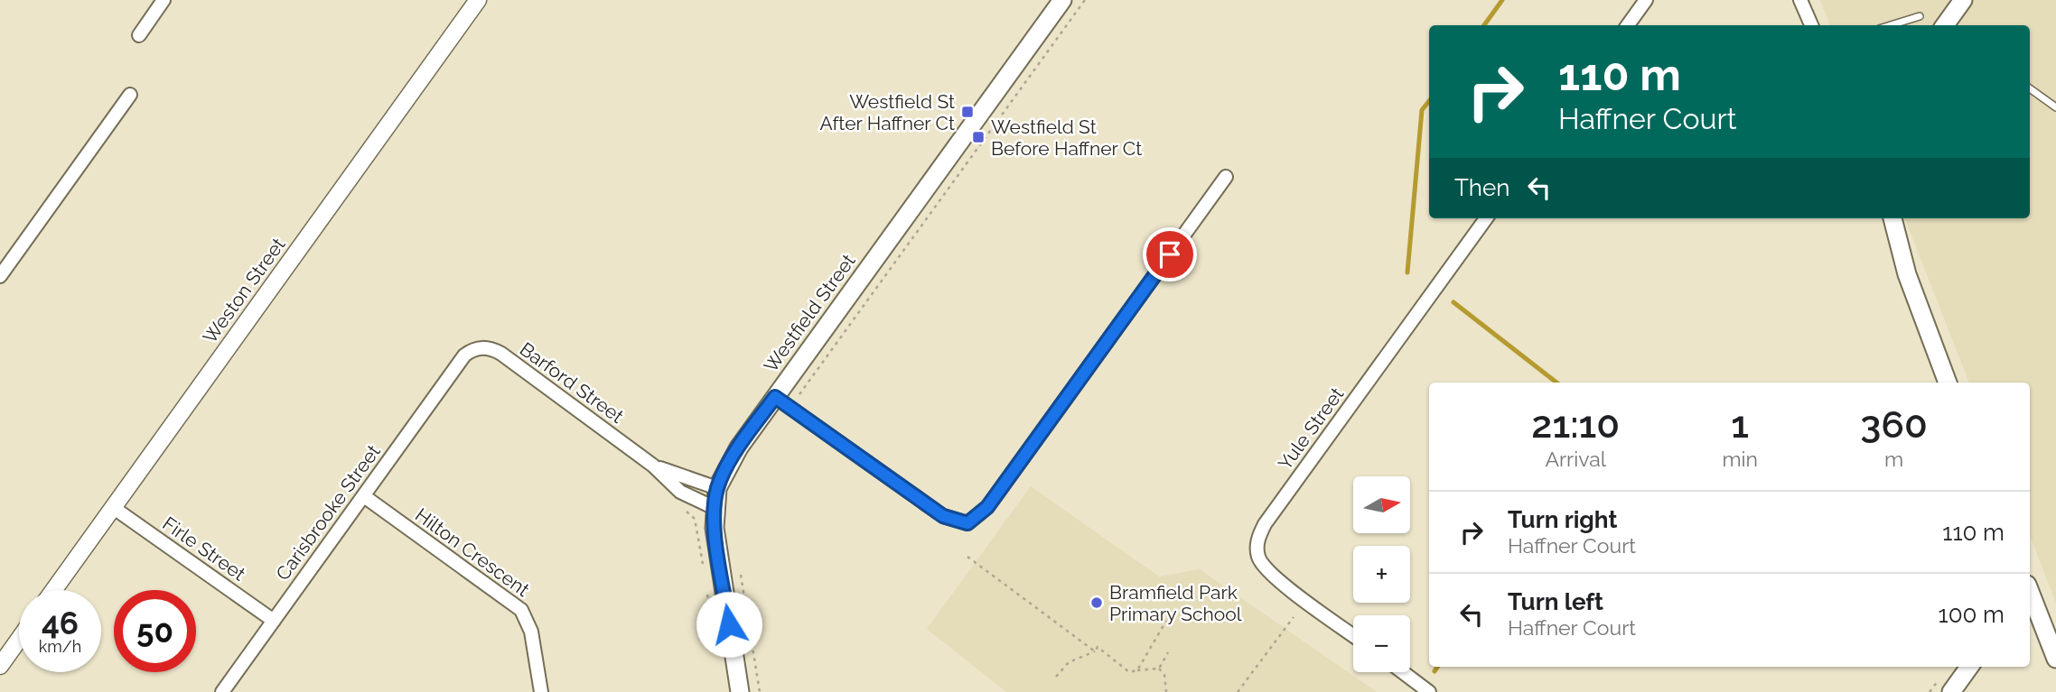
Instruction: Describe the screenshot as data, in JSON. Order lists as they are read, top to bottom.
{
  "streets": {
    "main road": ["Westfield Street"],
    "street": [
      "Weston Street",
      "Barford Street",
      "Yule Street",
      "Carisbrooke Street",
      "Firle Street",
      "Hilton Crescent"
    ]
  },
  "crossings": [
    ["Weston Street", "Firle Street"],
    ["Westfield Street", "Barford Street"],
    ["Barford Street", "Carisbrooke Street"],
    ["Carisbrooke Street", "Firle Street"],
    ["Carisbrooke Street", "Hilton Crescent"]
  ],
  "places": {
    "transit": ["Westfield St After Haffner Ct", "Westfield St Before Haffner Ct"],
    "other": ["Bramfield Park Primary School"]
  },
  "north": "right",
  "page": {
    "turn": ["110 m", "Haffner Court"],
    "then": "Then",
    "eta": [
      "21:10",
      "Arrival",
      "1",
      "min",
      "360",
      "m"
    ],
    "map_buttons": ["+", "−"],
    "list": [
      {
        "name": "Turn right",
        "note": "Haffner Court",
        "value": "110 m"
      },
      {
        "name": "Turn left",
        "note": "Haffner Court",
        "value": "100 m"
      }
    ],
    "speed": "46 km/h",
    "limit": "50"
  }
}
